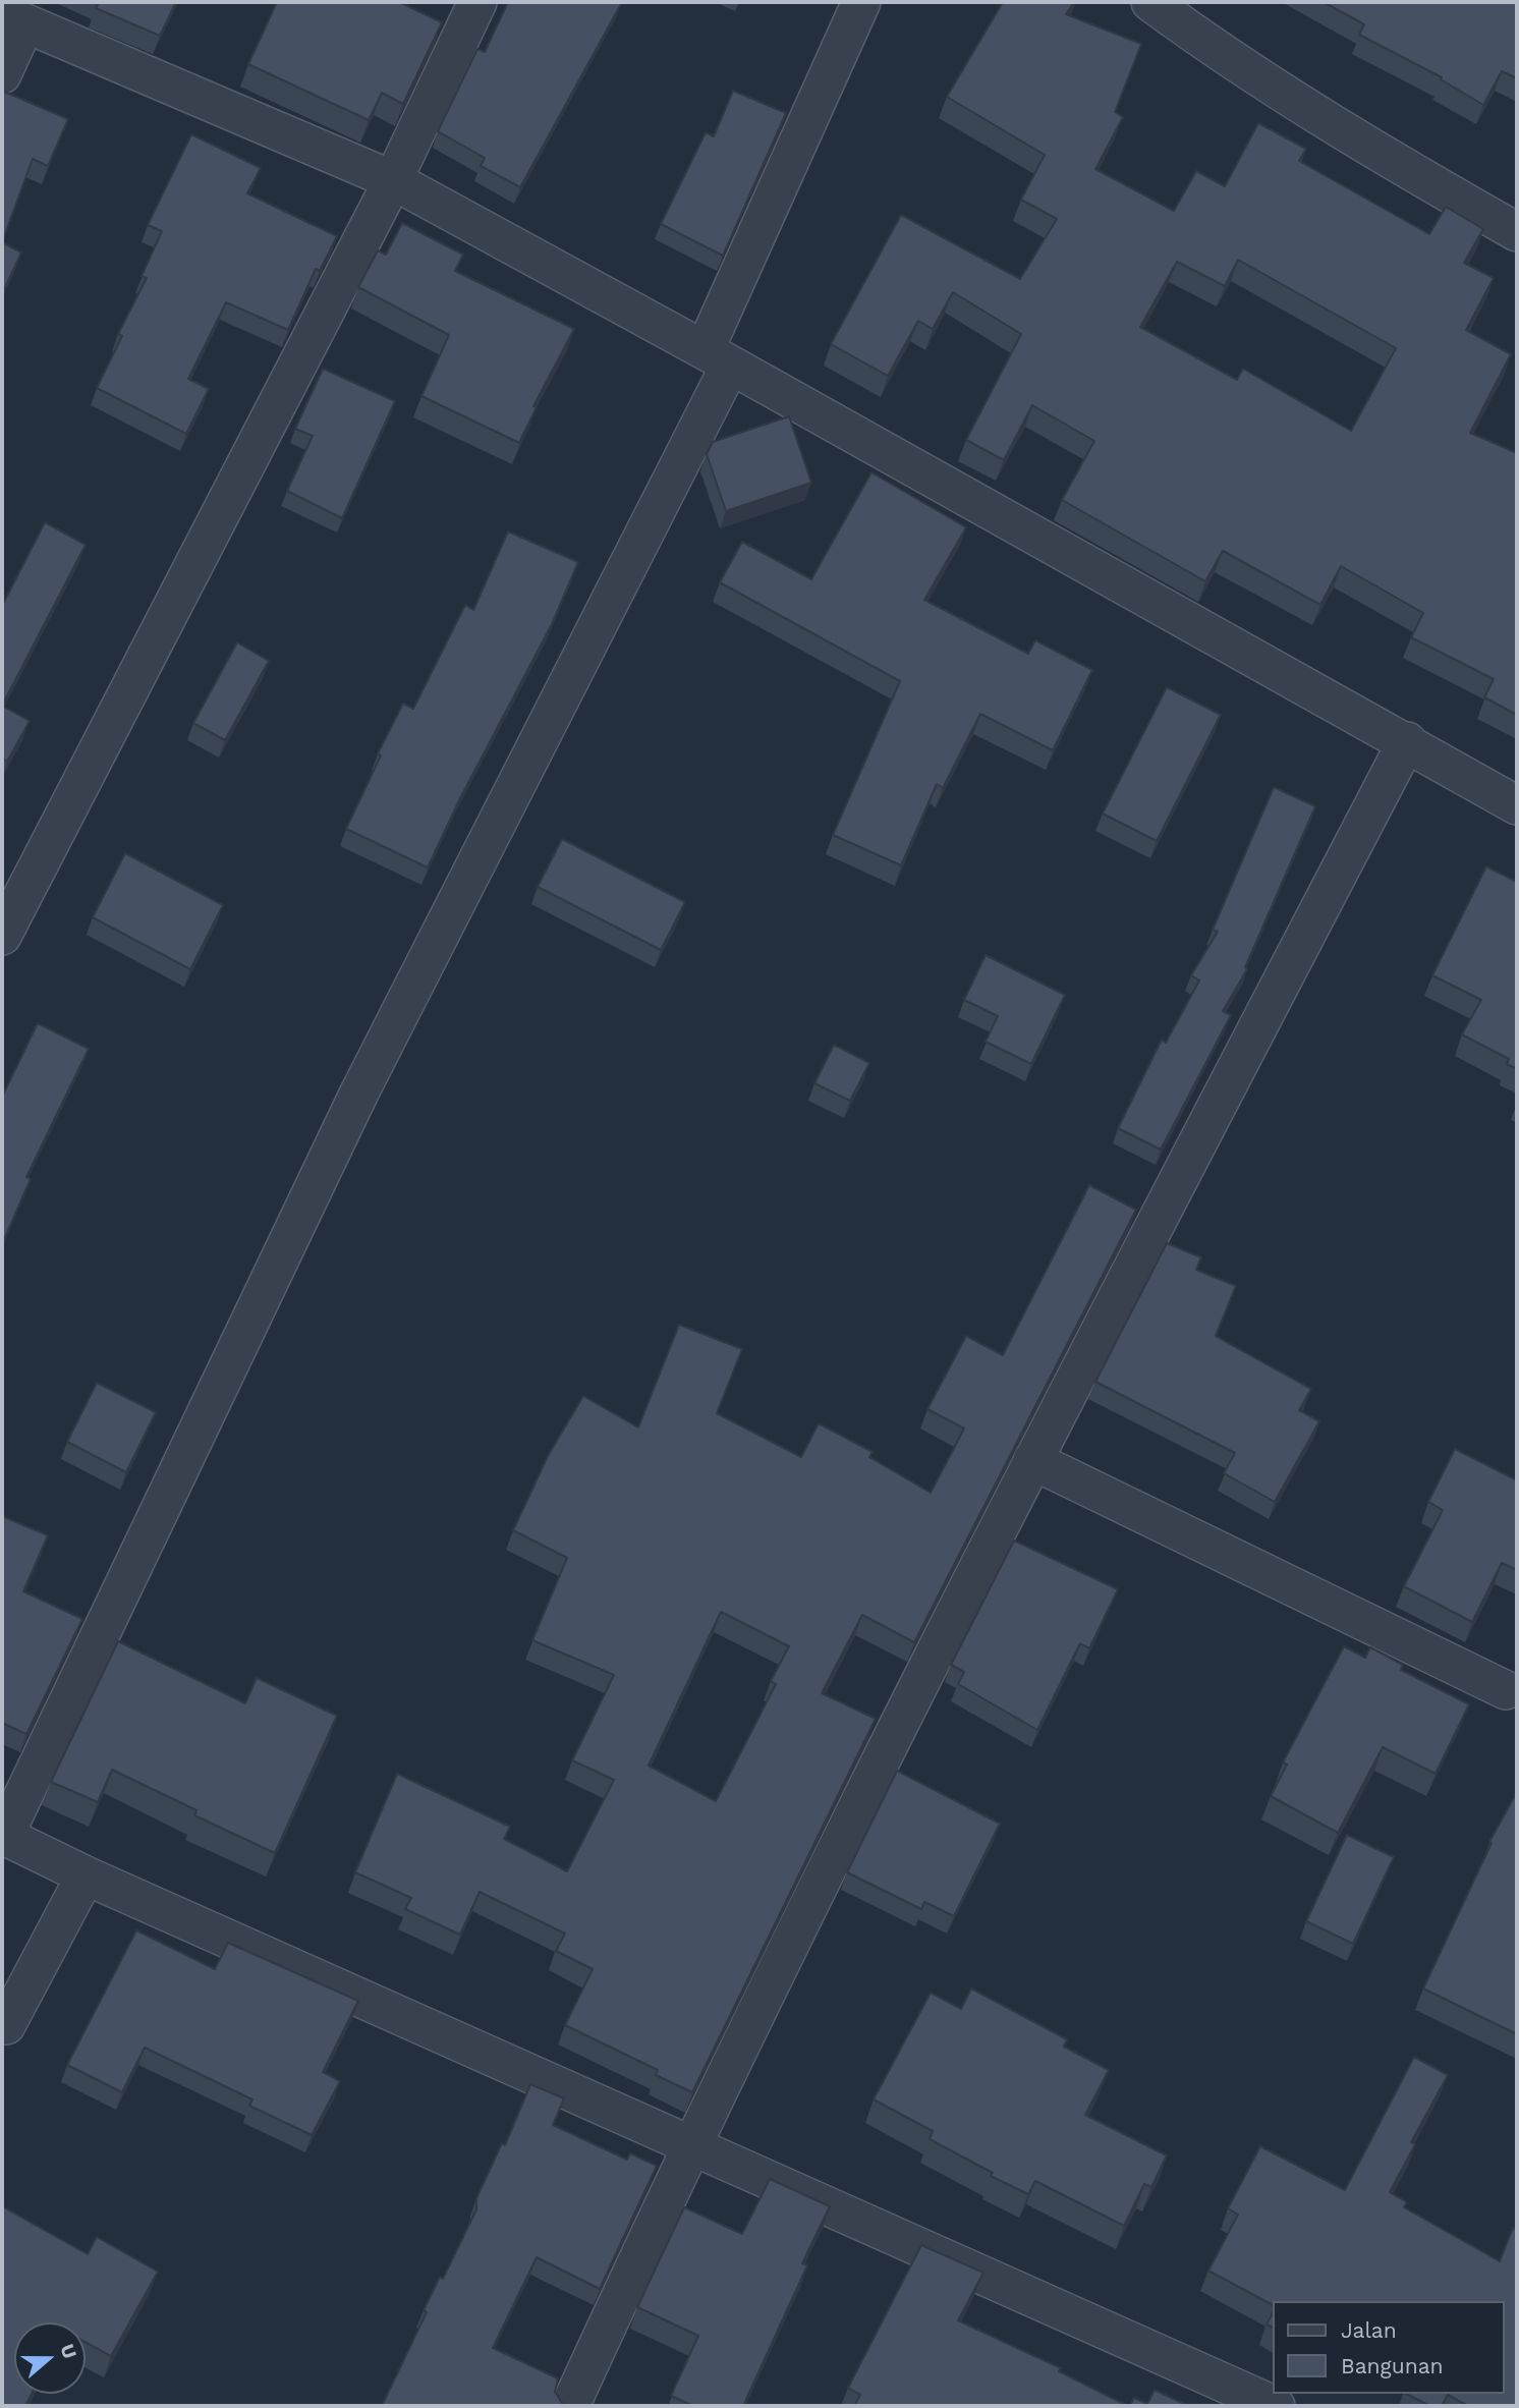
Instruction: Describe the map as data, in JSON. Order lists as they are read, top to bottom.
{
  "legend": ["Jalan", "Bangunan"],
  "north": "right"
}
